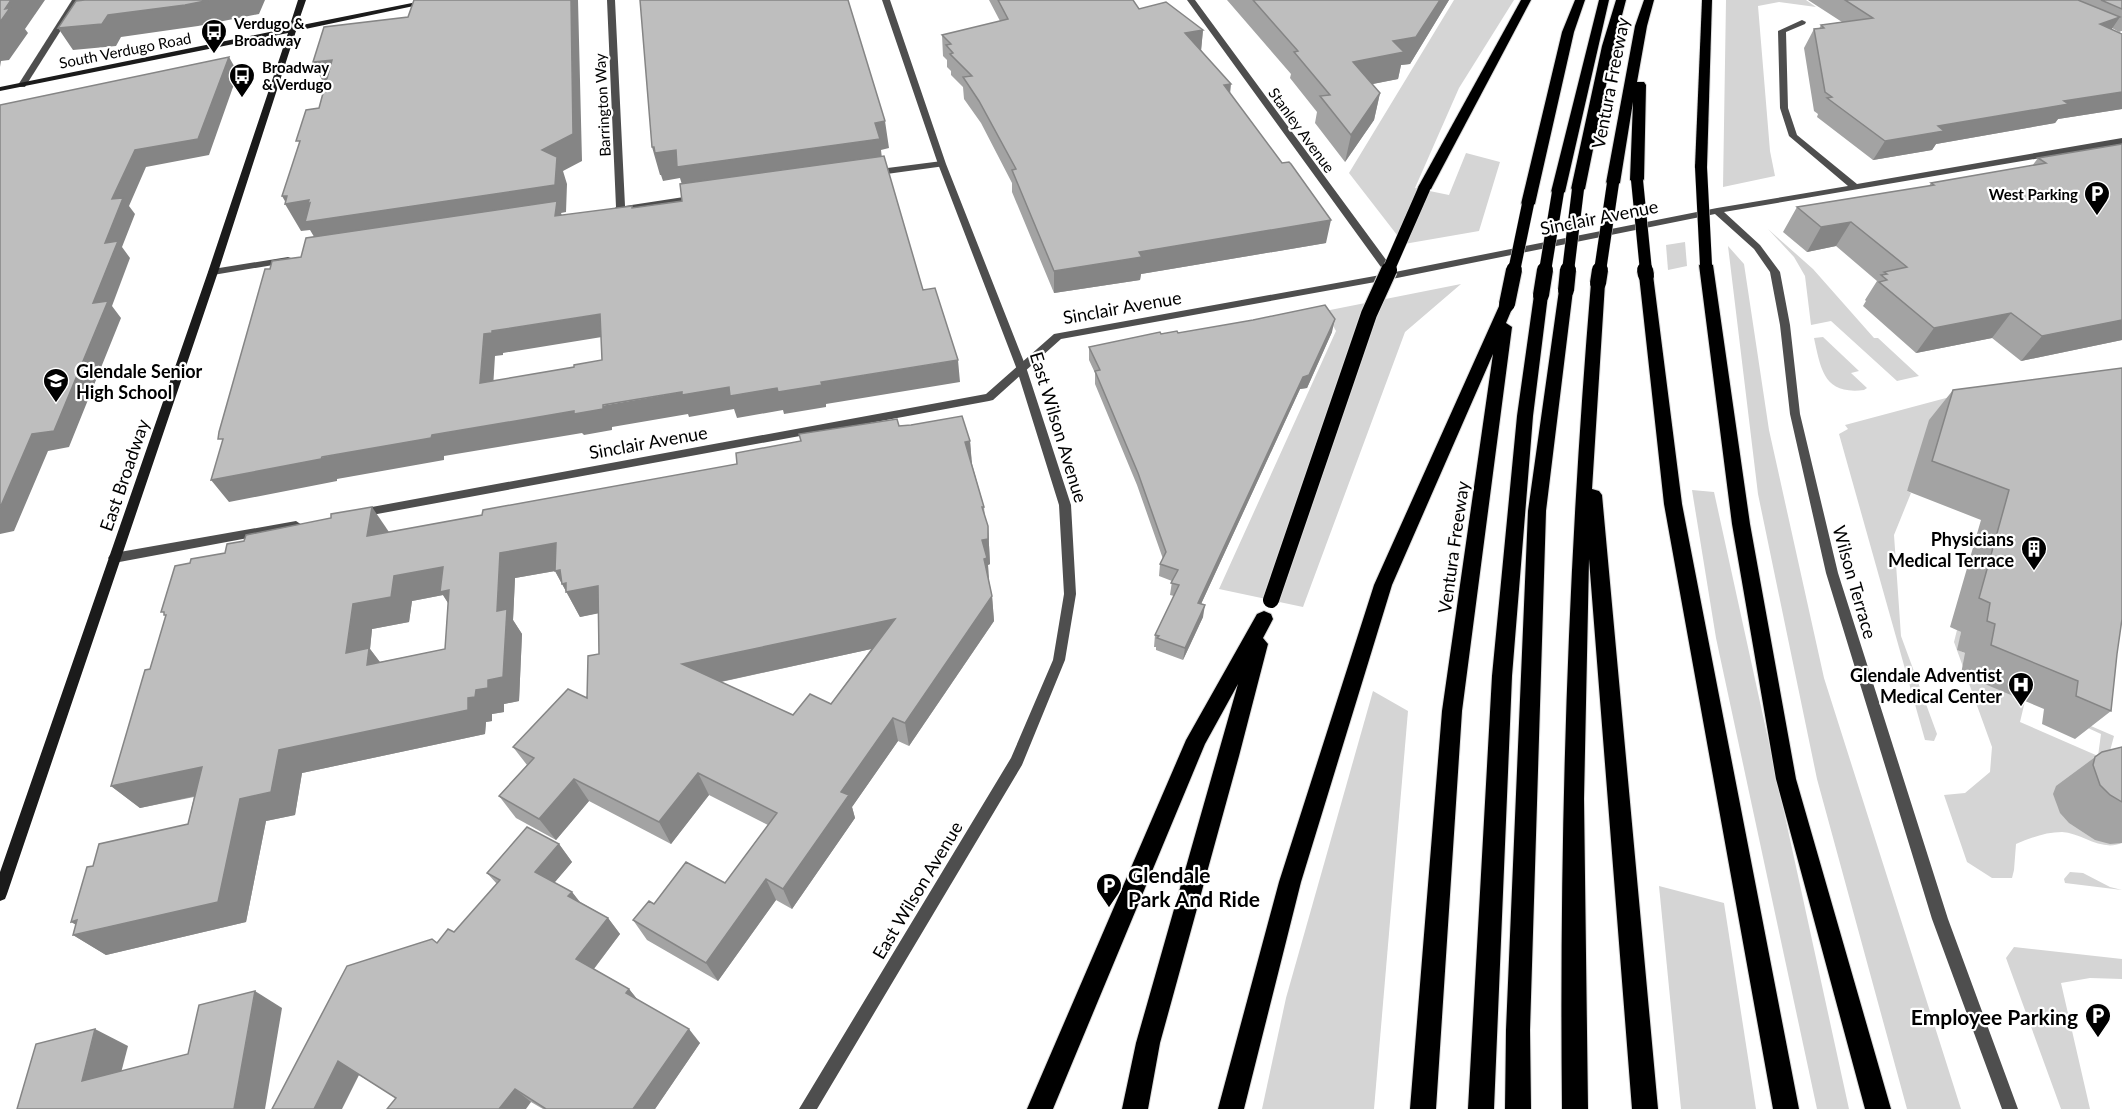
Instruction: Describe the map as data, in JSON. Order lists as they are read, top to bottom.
{
  "streets": {
    "highway": ["Ventura Freeway"],
    "main road": ["South Verdugo Road", "East Broadway"],
    "street": [
      "Barrington Way",
      "Stanley Avenue",
      "Sinclair Avenue",
      "East Wilson Avenue",
      "Wilson Terrace"
    ]
  },
  "crossings": [
    ["South Verdugo Road", "East Broadway"],
    ["Stanley Avenue", "Sinclair Avenue"],
    ["Sinclair Avenue", "East Wilson Avenue"],
    ["Sinclair Avenue", "Wilson Terrace"]
  ],
  "places": {
    "bus stop": ["Verdugo & Broadway", "Broadway & Verdugo"],
    "parking": ["West Parking", "Glendale Park And Ride", "Employee Parking"],
    "school or university": ["Glendale Senior High School"],
    "building": ["Physicians Medical Terrace"],
    "hospital": ["Glendale Adventist Medical Center"]
  }
}
